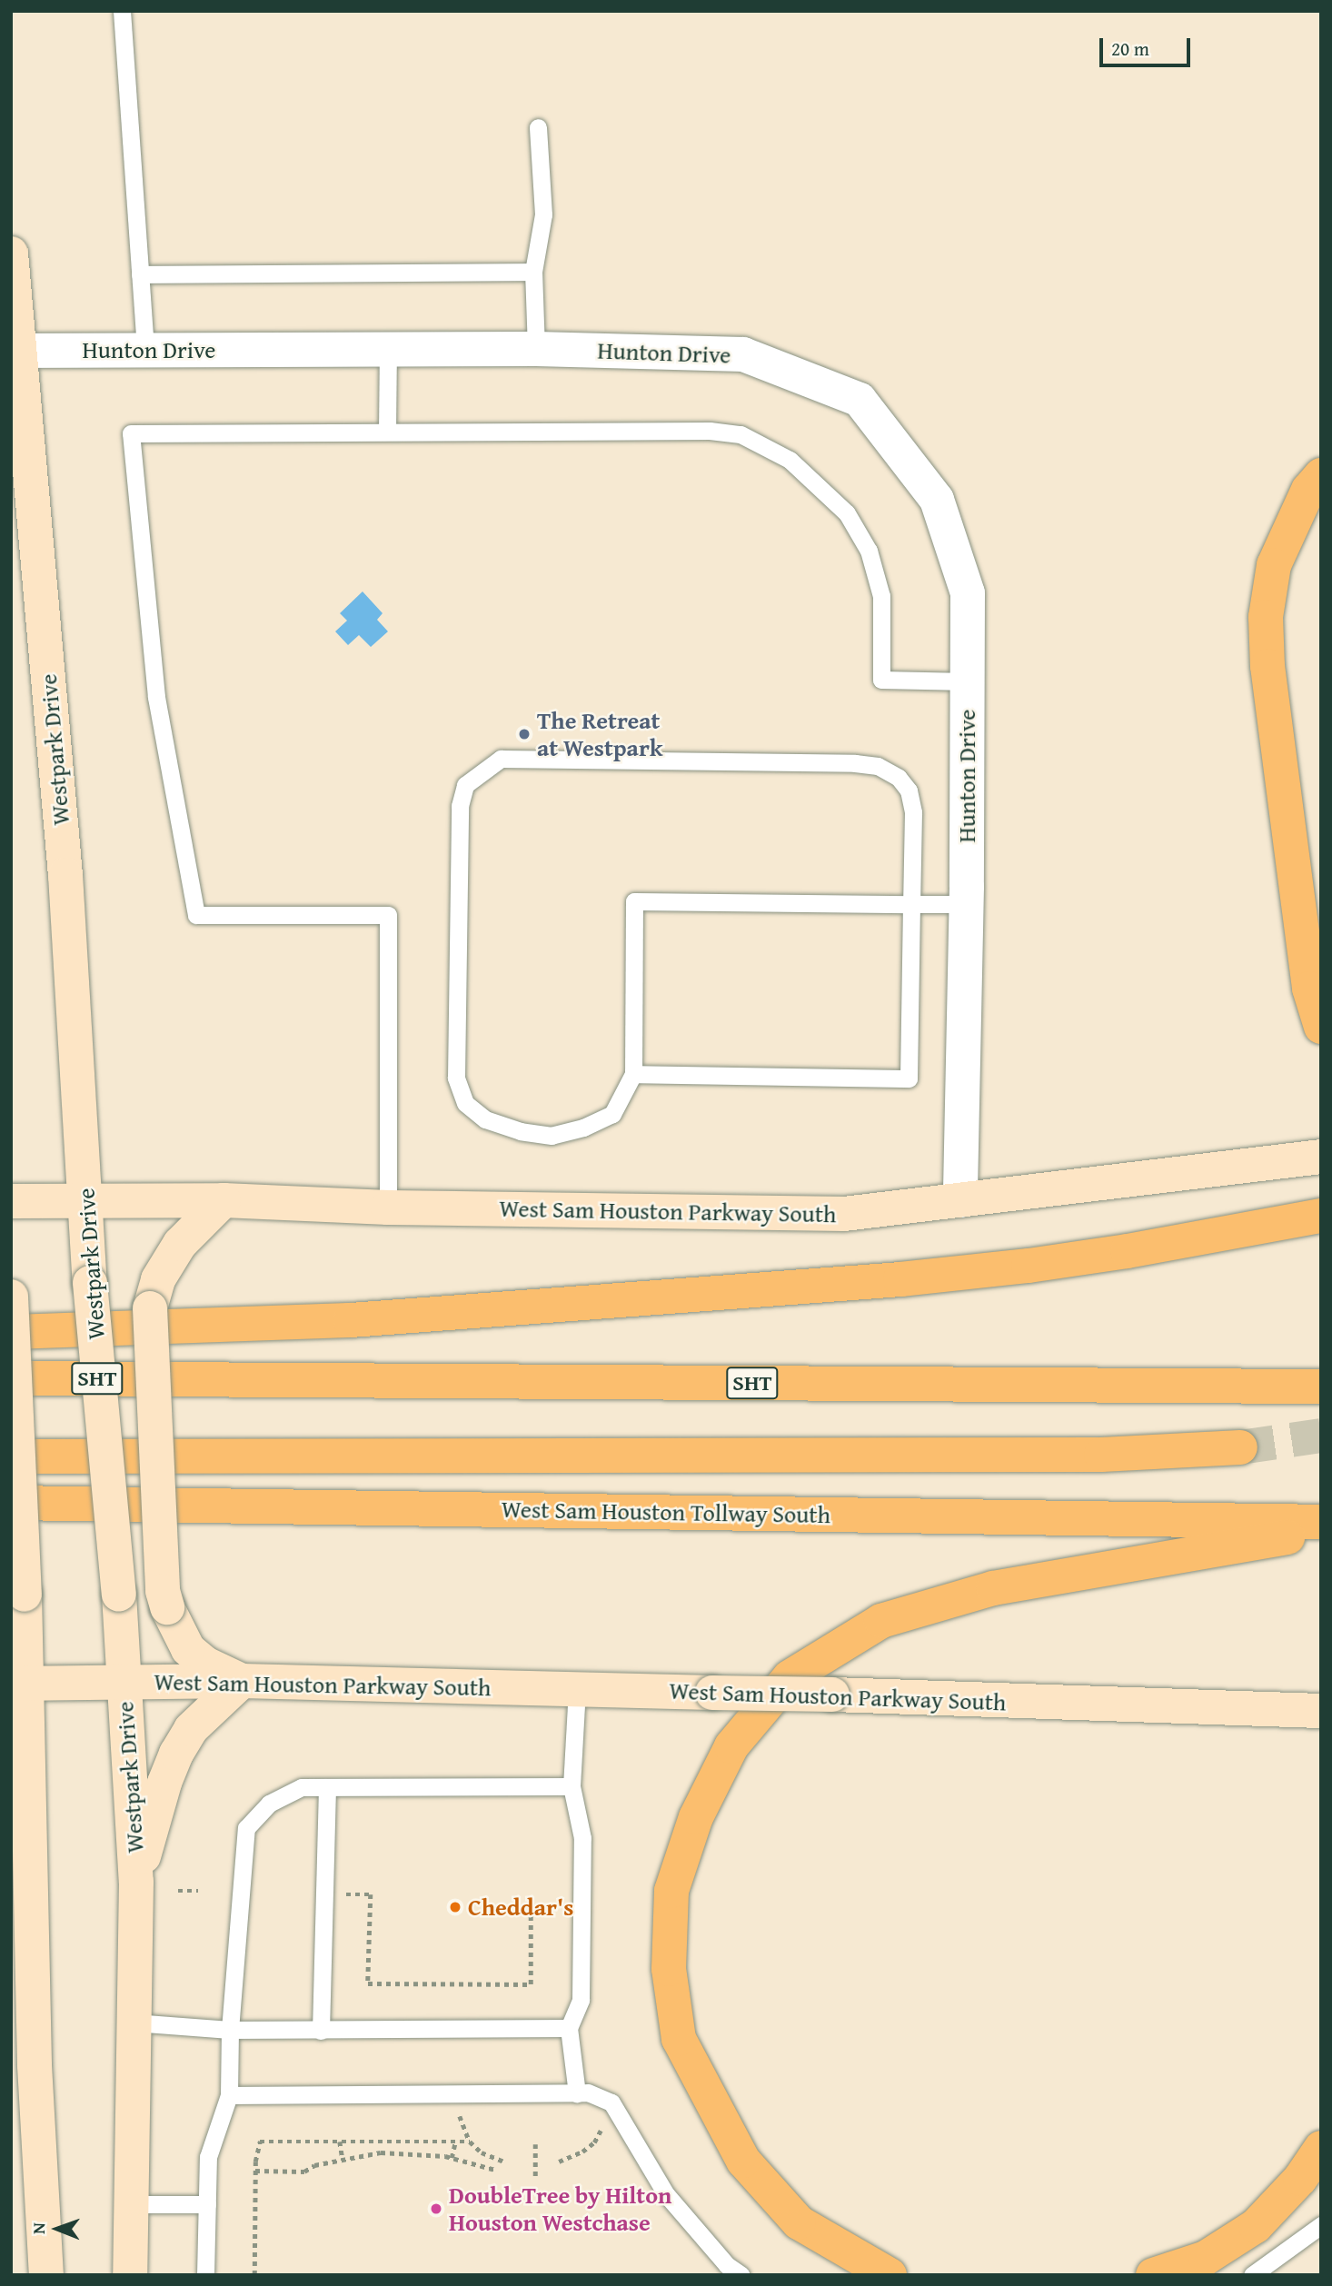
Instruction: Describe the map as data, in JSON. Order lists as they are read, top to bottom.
{
  "streets": {
    "highway": ["SHT", "West Sam Houston Tollway South"],
    "main road": ["Westpark Drive", "West Sam Houston Parkway South"],
    "street": ["Hunton Drive"]
  },
  "crossings": [
    ["Hunton Drive", "Westpark Drive"],
    ["Hunton Drive", "West Sam Houston Parkway South"],
    ["Westpark Drive", "West Sam Houston Parkway South"]
  ],
  "places": ["The Retreat at Westpark", "Cheddar's", "DoubleTree by Hilton Houston Westchase"],
  "scale_bar": "20 m",
  "north": "left"
}
